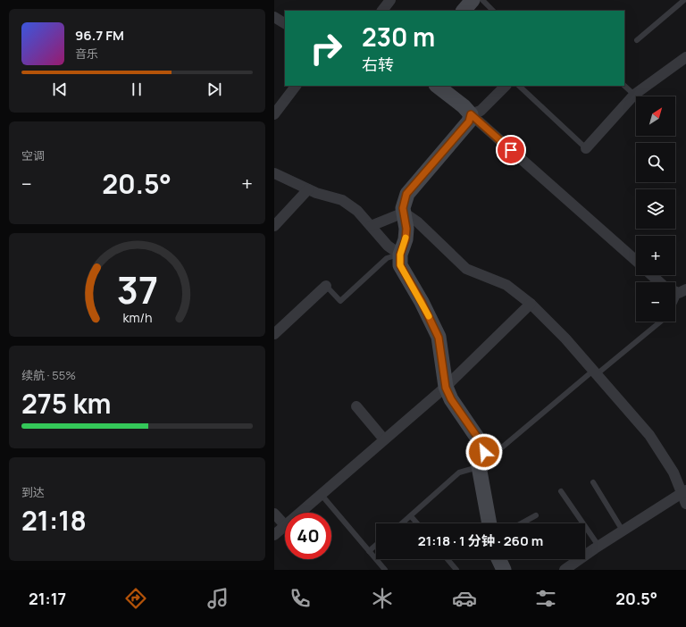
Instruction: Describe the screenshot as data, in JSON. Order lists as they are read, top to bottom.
{
  "north": "top right",
  "page": {
    "turn": ["230 m", "右转"],
    "song": ["96.7 FM", "音乐"],
    "map_buttons": ["+", "−"],
    "tile": [
      "空调",
      ["续航 · 55%", "275 km"],
      ["到达", "21:18"]
    ],
    "heat": ["−", "20.5°", "+"],
    "limit": "40",
    "trip": "21:18 · 1 分钟 · 260 m",
    "tabs": ["21:17", "20.5°"],
    "gauge": ["37", "km/h"]
  }
}
